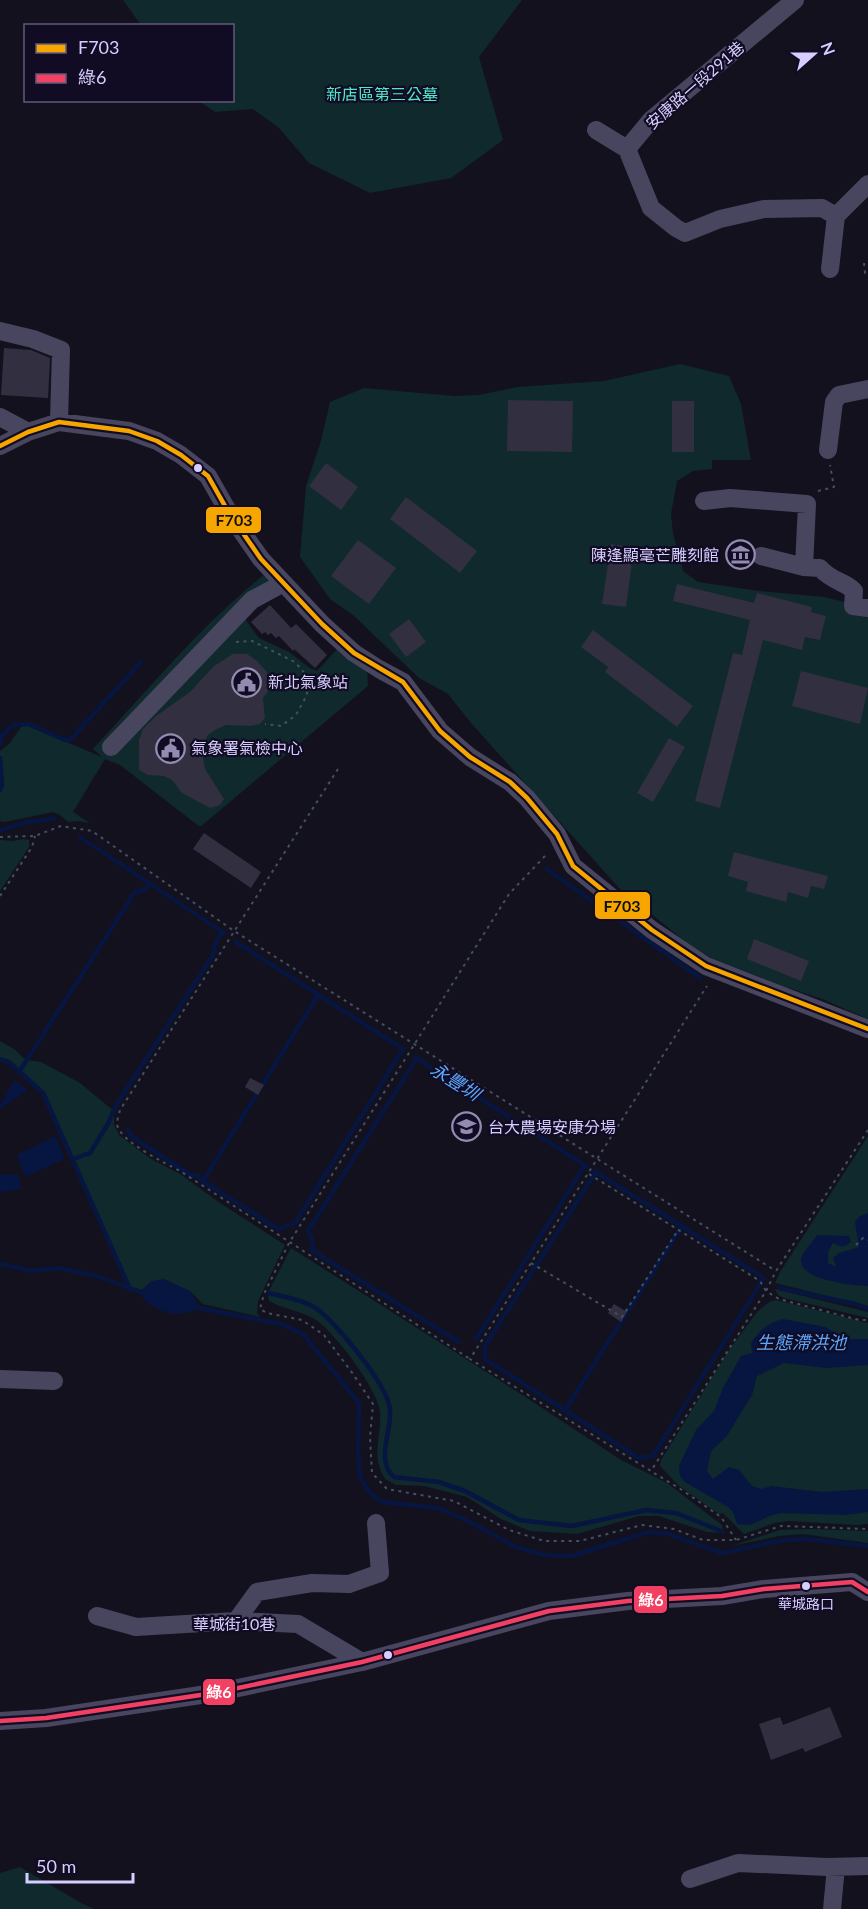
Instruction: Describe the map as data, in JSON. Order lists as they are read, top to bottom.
{
  "streets": {
    "street": ["安康路一段291巷", "華城街10巷"]
  },
  "water": ["永豐圳", "生態滯洪池"],
  "parks": ["新店區第三公墓"],
  "places": {
    "museum": ["陳逢顯毫芒雕刻館"],
    "public building": ["新北氣象站", "氣象署氣檢中心"],
    "school or university": ["台大農場安康分場"],
    "other": ["華城路口"]
  },
  "lines": ["transit line F703", "transit line 綠6"],
  "legend": ["F703", "綠6"],
  "scale_bar": "50 m",
  "north": "right"
}
